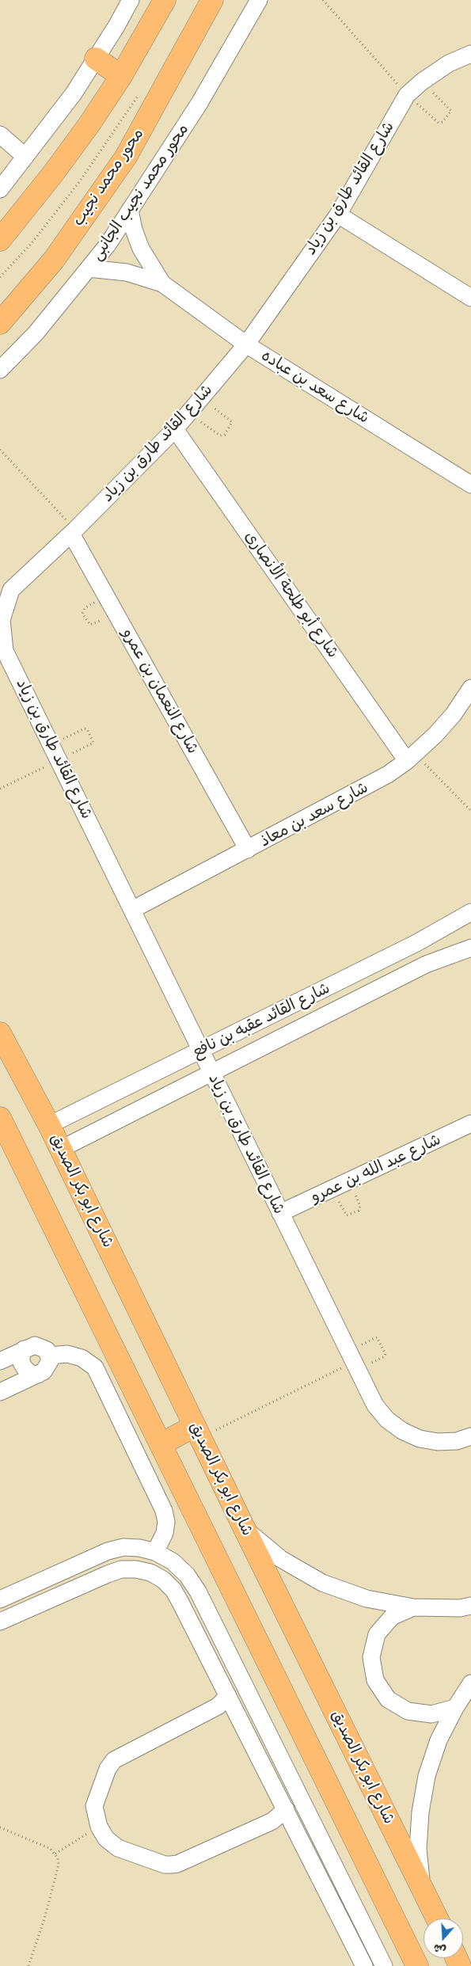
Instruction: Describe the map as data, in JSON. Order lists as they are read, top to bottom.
{
  "streets": {
    "main road": ["محور محمد نجيب", "شارع ابو بكر الصديق"],
    "street": [
      "شارع القائد طارق بن زياد",
      "محور محمد نجيب الجانبى",
      "شارع سعد بن عباده",
      "شارع أبو طلحة الأنصارى",
      "شارع النعمان بن عمرو",
      "شارع سعد بن معاذ",
      "شارع القائد عقبه بن نافع",
      "شارع عبد الله بن عمرو"
    ]
  },
  "crossings": [
    ["شارع القائد طارق بن زياد", "شارع سعد بن عباده"],
    ["شارع القائد طارق بن زياد", "شارع أبو طلحة الأنصارى"],
    ["شارع القائد طارق بن زياد", "شارع النعمان بن عمرو"],
    ["شارع القائد طارق بن زياد", "شارع سعد بن معاذ"],
    ["شارع القائد طارق بن زياد", "شارع القائد عقبه بن نافع"],
    ["شارع القائد طارق بن زياد", "شارع عبد الله بن عمرو"],
    ["محور محمد نجيب الجانبى", "شارع سعد بن عباده"],
    ["شارع أبو طلحة الأنصارى", "شارع سعد بن معاذ"],
    ["شارع النعمان بن عمرو", "شارع سعد بن معاذ"],
    ["شارع القائد عقبه بن نافع", "شارع ابو بكر الصديق"]
  ],
  "north": "bottom"
}
